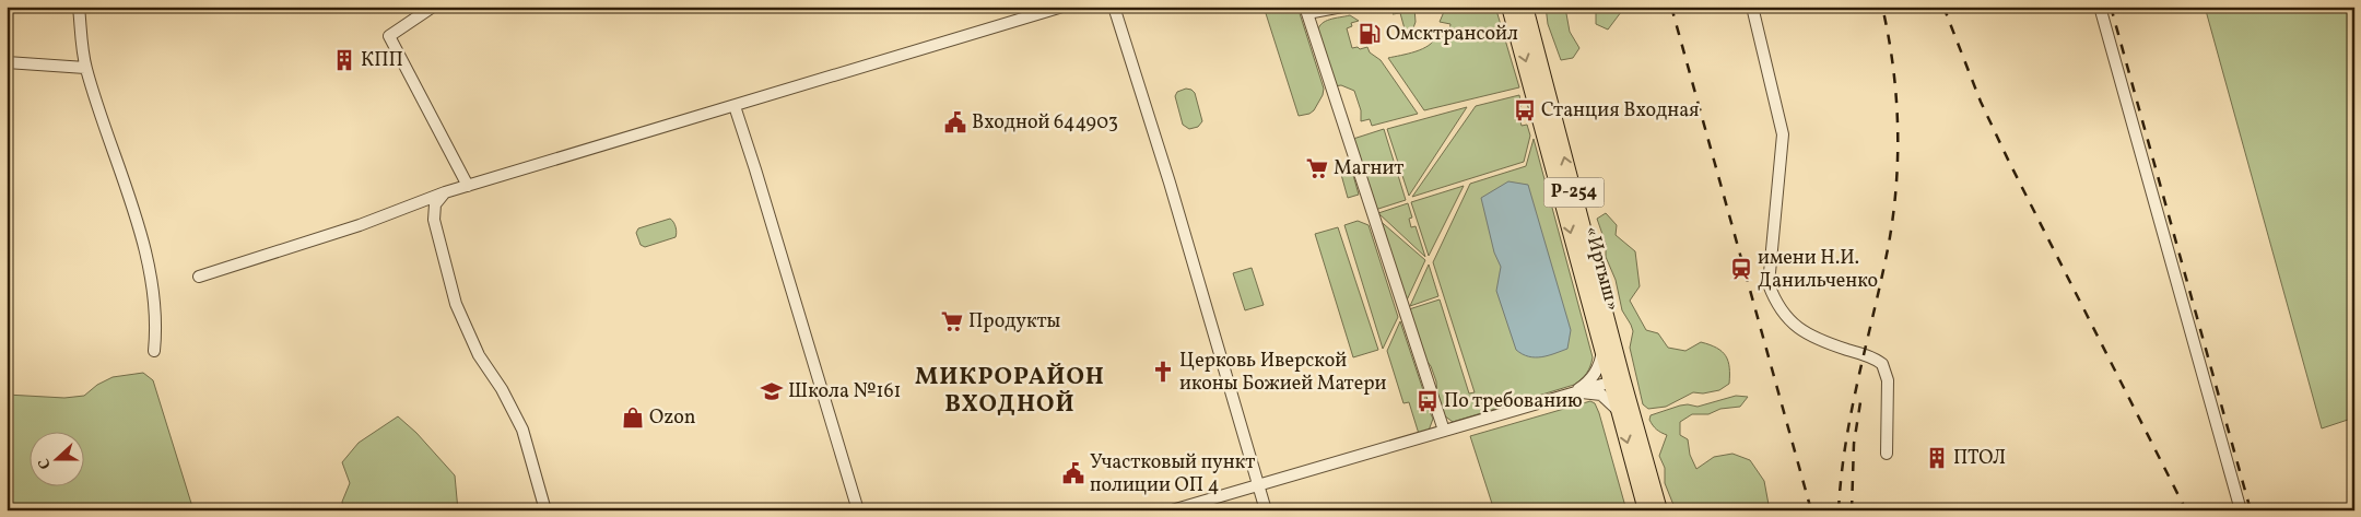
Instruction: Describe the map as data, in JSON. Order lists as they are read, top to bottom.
{
  "streets": {
    "main road": ["Р-254", "«Иртыш»"]
  },
  "districts": ["МИКРОРАЙОН ВХОДНОЙ"],
  "places": {
    "fuel station": ["Омсктрансойл"],
    "building": ["КПП", "ПТОЛ"],
    "bus stop": ["Станция Входная", "По требованию"],
    "public building": ["Входной 644903", "Участковый пункт полиции ОП 4"],
    "supermarket": ["Магнит", "Продукты"],
    "station": ["имени Н.И. Данильченко"],
    "church": ["Церковь Иверской иконы Божией Матери"],
    "school or university": ["Школа №161"],
    "shop": ["Ozon"]
  },
  "north": "left"
}
